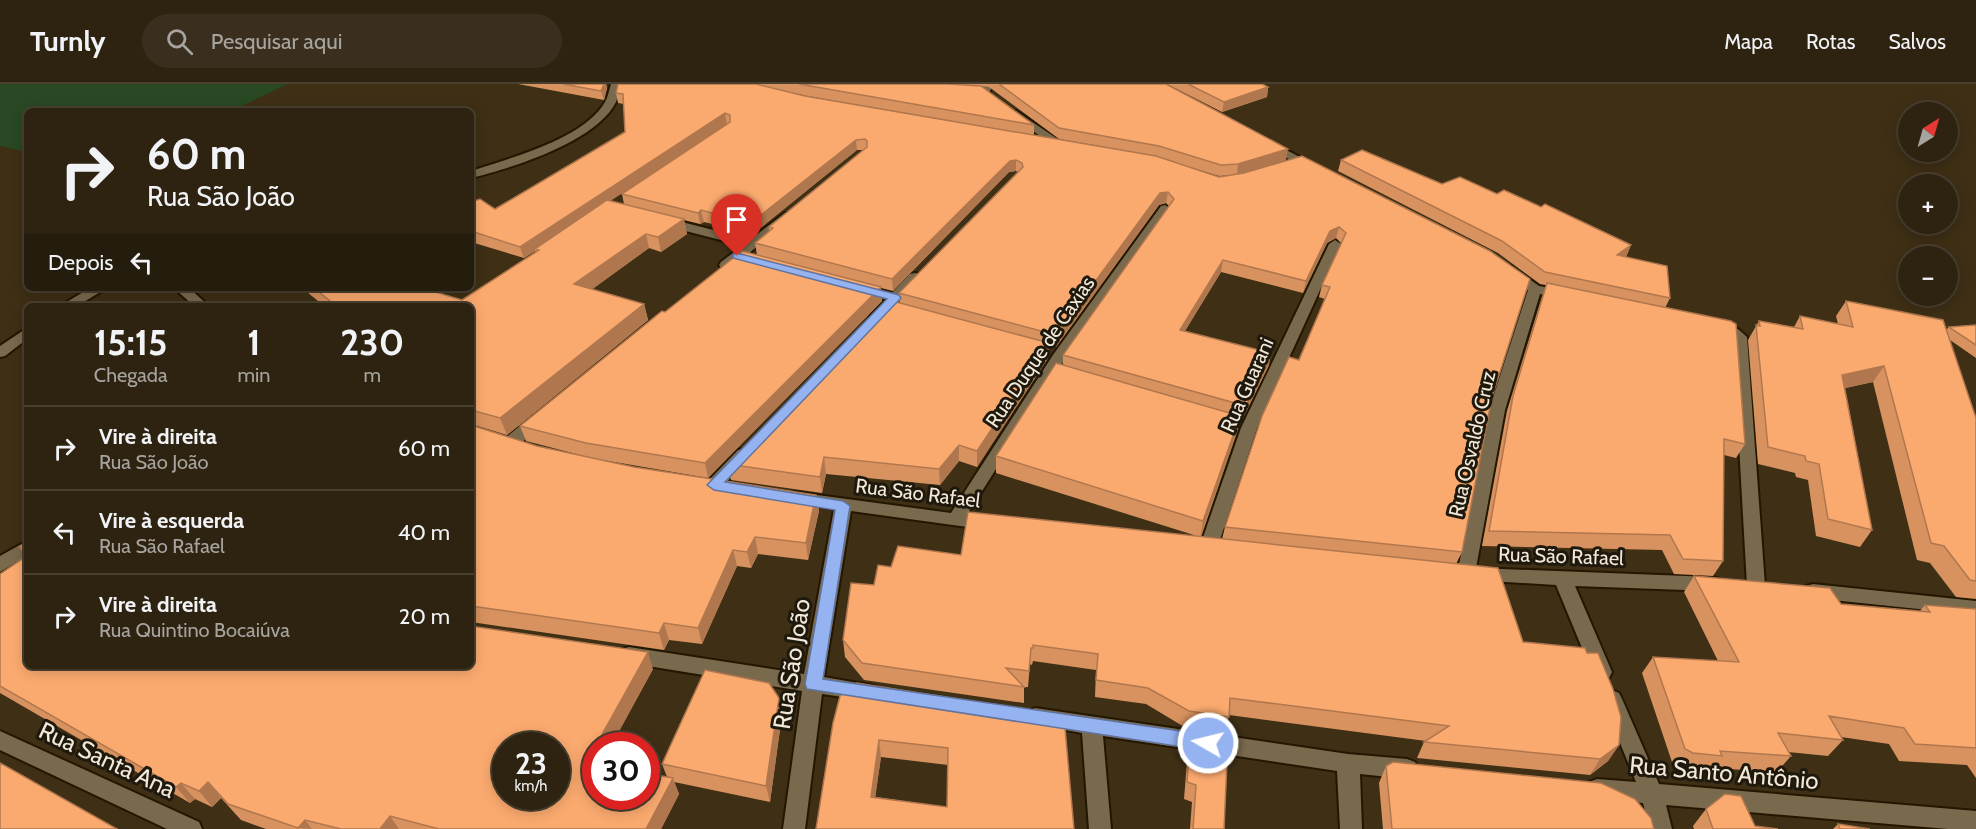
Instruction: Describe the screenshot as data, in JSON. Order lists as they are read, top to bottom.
{
  "streets": {
    "street": [
      "Rua Duque de Caxias",
      "Rua Guarani",
      "Rua Osvaldo Cruz",
      "Rua São Rafael",
      "Rua São João",
      "Rua Santa Ana",
      "Rua Santo Antônio"
    ]
  },
  "crossings": [
    ["Rua Duque de Caxias", "Rua São Rafael"],
    ["Rua Osvaldo Cruz", "Rua São Rafael"],
    ["Rua São Rafael", "Rua São João"]
  ],
  "north": "top right",
  "page": {
    "header": "Turnly",
    "search": "Pesquisar aqui",
    "nav": ["Mapa", "Rotas", "Salvos"],
    "map_buttons": ["+", "−"],
    "turn": ["60 m", "Rua São João"],
    "then": "Depois",
    "eta": [
      "15:15",
      "Chegada",
      "1",
      "min",
      "230",
      "m"
    ],
    "list": [
      {
        "name": "Vire à direita",
        "note": "Rua São João",
        "value": "60 m"
      },
      {
        "name": "Vire à esquerda",
        "note": "Rua São Rafael",
        "value": "40 m"
      },
      {
        "name": "Vire à direita",
        "note": "Rua Quintino Bocaiúva",
        "value": "20 m"
      }
    ],
    "speed": "23 km/h",
    "limit": "30"
  }
}
